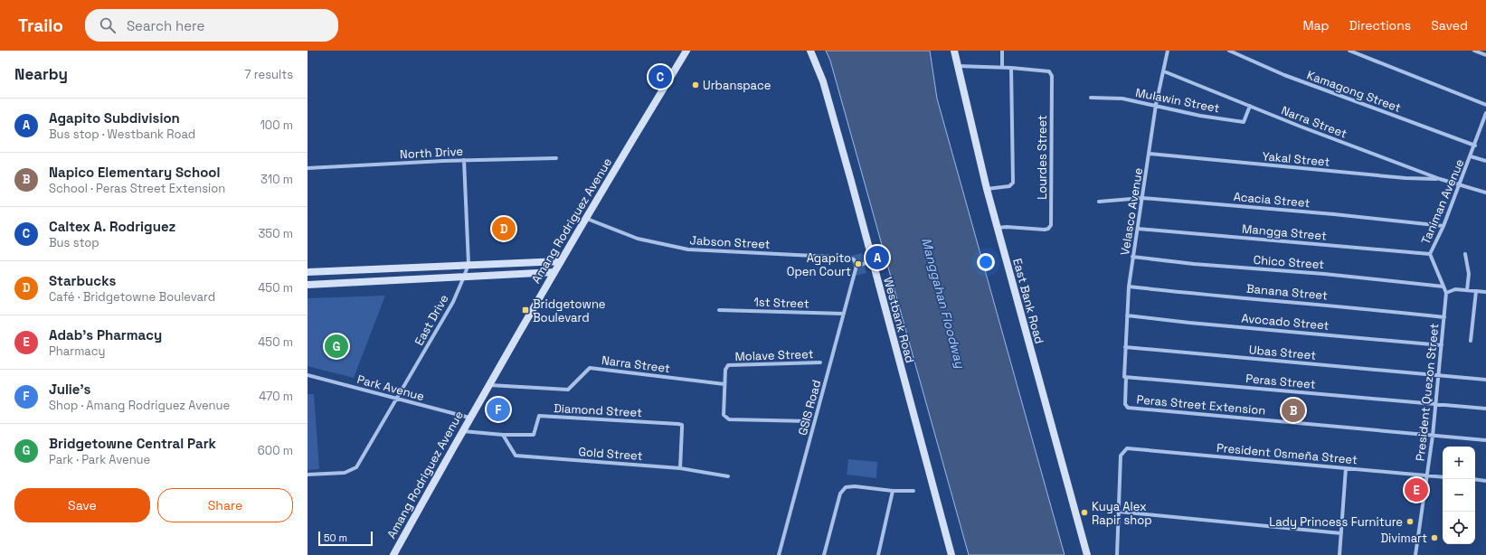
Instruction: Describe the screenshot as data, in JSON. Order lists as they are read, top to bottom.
{
  "streets": {
    "main road": ["Amang Rodriguez Avenue", "East Bank Road", "Westbank Road"],
    "street": [
      "Kamagong Street",
      "Mulawin Street",
      "Narra Street",
      "North Drive",
      "Lourdes Street",
      "Yakal Street",
      "Acacia Street",
      "Taniman Avenue",
      "Velasco Avenue",
      "Mangga Street",
      "Jabson Street",
      "Chico Street",
      "Banana Street",
      "1st Street",
      "East Drive",
      "Avocado Street",
      "Ubas Street",
      "Molave Street",
      "Peras Street",
      "Park Avenue",
      "President Quezon Street",
      "Peras Street Extension",
      "GSIS Road",
      "Diamond Street",
      "Gold Street",
      "President Osmeña Street"
    ]
  },
  "crossings": [
    ["Kamagong Street", "Taniman Avenue"],
    ["Mulawin Street", "Narra Street"],
    ["Mulawin Street", "Velasco Avenue"],
    ["Narra Street", "Yakal Street"],
    ["Narra Street", "Taniman Avenue"],
    ["Narra Street", "Velasco Avenue"],
    ["Narra Street", "Amang Rodriguez Avenue"],
    ["Narra Street", "Molave Street"],
    ["North Drive", "East Drive"],
    ["Lourdes Street", "East Bank Road"],
    ["Yakal Street", "Velasco Avenue"],
    ["Acacia Street", "Taniman Avenue"],
    ["Acacia Street", "Velasco Avenue"],
    ["Taniman Avenue", "Mangga Street"],
    ["Taniman Avenue", "Chico Street"],
    ["Taniman Avenue", "Banana Street"],
    ["Taniman Avenue", "President Quezon Street"],
    ["Velasco Avenue", "Mangga Street"],
    ["Velasco Avenue", "Chico Street"],
    ["Velasco Avenue", "Banana Street"],
    ["Velasco Avenue", "Avocado Street"],
    ["Velasco Avenue", "Ubas Street"],
    ["Velasco Avenue", "Peras Street"],
    ["Velasco Avenue", "Peras Street Extension"],
    ["Amang Rodriguez Avenue", "Jabson Street"],
    ["Amang Rodriguez Avenue", "Park Avenue"],
    ["Amang Rodriguez Avenue", "Diamond Street"],
    ["Jabson Street", "GSIS Road"],
    ["Banana Street", "President Quezon Street"],
    ["1st Street", "GSIS Road"],
    ["East Drive", "Park Avenue"],
    ["Avocado Street", "President Quezon Street"],
    ["Ubas Street", "President Quezon Street"],
    ["Peras Street", "President Quezon Street"],
    ["Peras Street", "Peras Street Extension"],
    ["President Quezon Street", "Peras Street Extension"],
    ["President Quezon Street", "President Osmeña Street"],
    ["Diamond Street", "Gold Street"]
  ],
  "water": ["Manggahan Floodway"],
  "places": {
    "other": [
      "Urbanspace",
      "Agapito Open Court",
      "Kuya Alex Rapir shop",
      "Lady Princess Furniture",
      "Divimart"
    ],
    "transit": ["Bridgetowne Boulevard"]
  },
  "scale_bar": "50 m",
  "page": {
    "header": "Trailo",
    "search": "Search here",
    "nav": ["Map", "Directions", "Saved"],
    "heading": ["Nearby", "7 results"],
    "pins": [
      "C",
      "D",
      "A",
      "G",
      "F",
      "B",
      "E"
    ],
    "list": [
      {
        "mark": "A",
        "name": "Agapito Subdivision",
        "note": "Bus stop · Westbank Road",
        "value": "100 m"
      },
      {
        "mark": "B",
        "name": "Napico Elementary School",
        "note": "School · Peras Street Extension",
        "value": "310 m"
      },
      {
        "mark": "C",
        "name": "Caltex A. Rodriguez",
        "note": "Bus stop",
        "value": "350 m"
      },
      {
        "mark": "D",
        "name": "Starbucks",
        "note": "Café · Bridgetowne Boulevard",
        "value": "450 m"
      },
      {
        "mark": "E",
        "name": "Adab's Pharmacy",
        "note": "Pharmacy",
        "value": "450 m"
      },
      {
        "mark": "F",
        "name": "Julie's",
        "note": "Shop · Amang Rodriguez Avenue",
        "value": "470 m"
      },
      {
        "mark": "G",
        "name": "Bridgetowne Central Park",
        "note": "Park · Park Avenue",
        "value": "600 m"
      }
    ],
    "map_buttons": ["+", "−"],
    "buttons": ["Save", "Share"],
    "scale": "50 m"
  }
}
